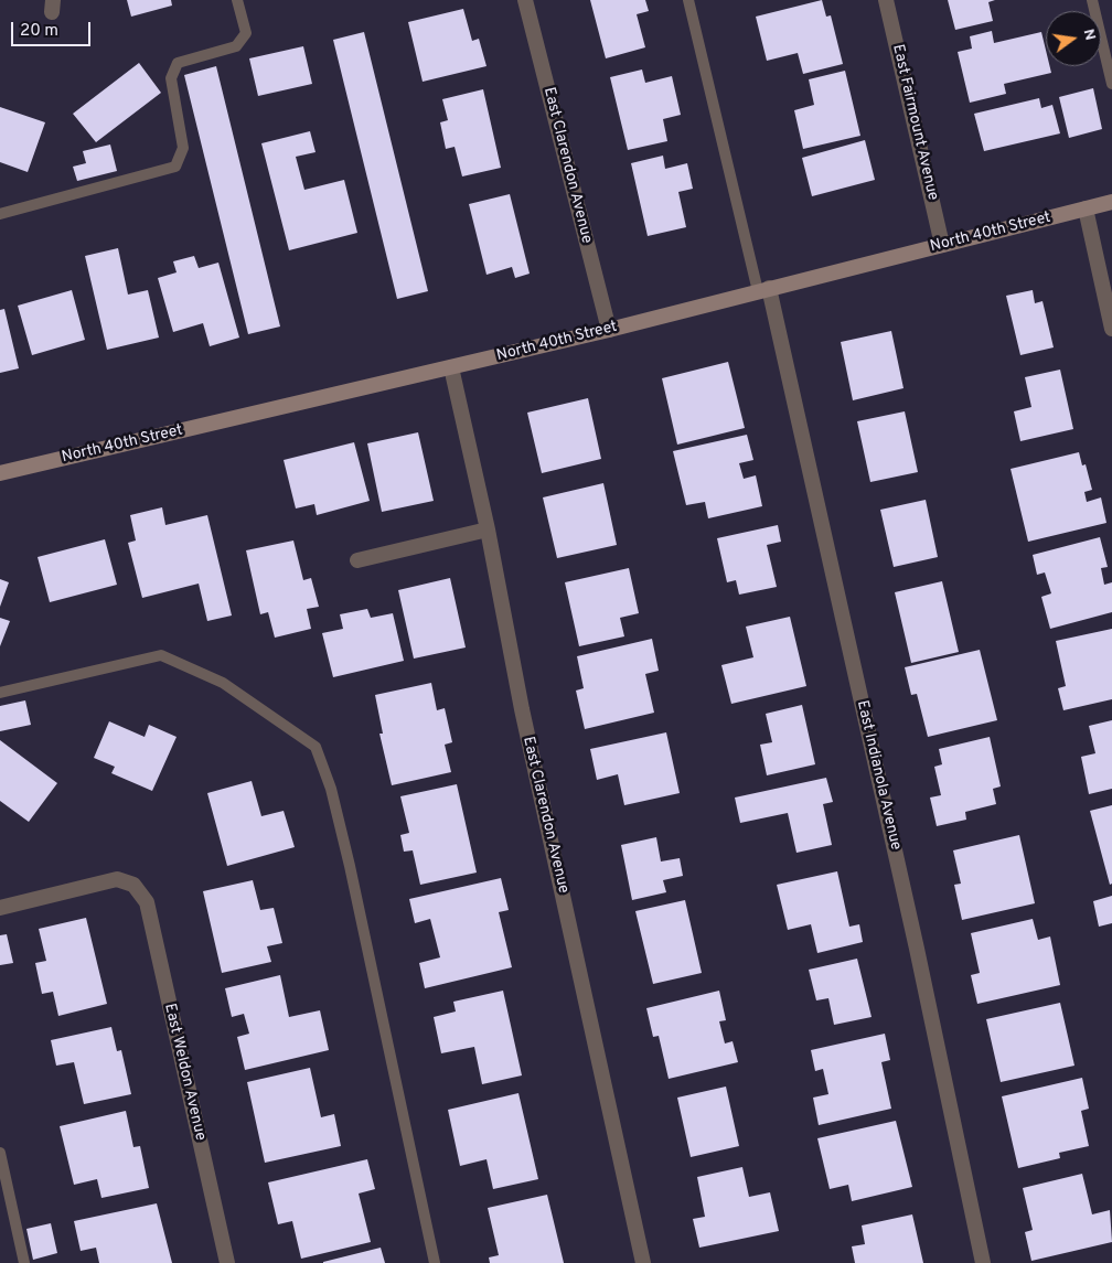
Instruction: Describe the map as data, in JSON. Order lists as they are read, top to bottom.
{
  "streets": {
    "main road": ["North 40th Street"],
    "street": [
      "East Fairmount Avenue",
      "East Clarendon Avenue",
      "East Indianola Avenue",
      "East Weldon Avenue"
    ]
  },
  "crossings": [
    ["East Fairmount Avenue", "North 40th Street"],
    ["East Clarendon Avenue", "North 40th Street"],
    ["North 40th Street", "East Indianola Avenue"]
  ],
  "scale_bar": "20 m",
  "north": "right"
}
